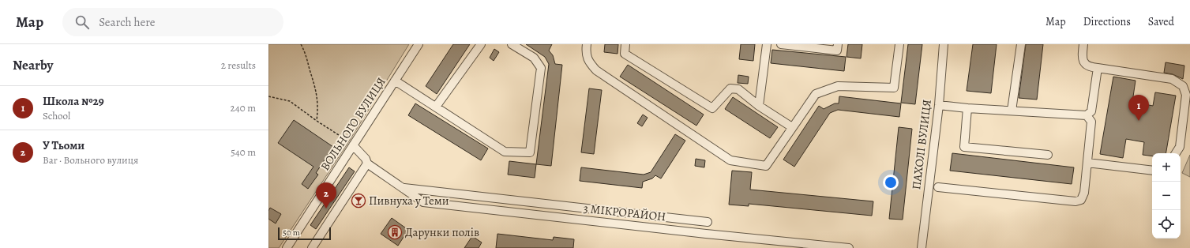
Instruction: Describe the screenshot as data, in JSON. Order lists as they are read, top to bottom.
{
  "streets": {
    "street": ["ВОЛЬНОГО ВУЛИЦЯ", "ПАХОЛІ ВУЛИЦЯ", "3 МІКРОРАЙОН"]
  },
  "crossings": [
    ["ВОЛЬНОГО ВУЛИЦЯ", "3 МІКРОРАЙОН"]
  ],
  "places": {
    "bar": ["Пивнуха у Теми"],
    "building": ["Дарунки полів"]
  },
  "scale_bar": "50 m",
  "page": {
    "header": "Map",
    "search": "Search here",
    "nav": ["Map", "Directions", "Saved"],
    "heading": ["Nearby", "2 results"],
    "list": [
      {
        "mark": "1",
        "name": "Школа №29",
        "note": "School",
        "value": "240 m"
      },
      {
        "mark": "2",
        "name": "У Тьоми",
        "note": "Bar · Вольного вулиця",
        "value": "540 m"
      }
    ],
    "pins": ["1", "2"],
    "map_buttons": ["+", "−"],
    "scale": "50 m"
  }
}
